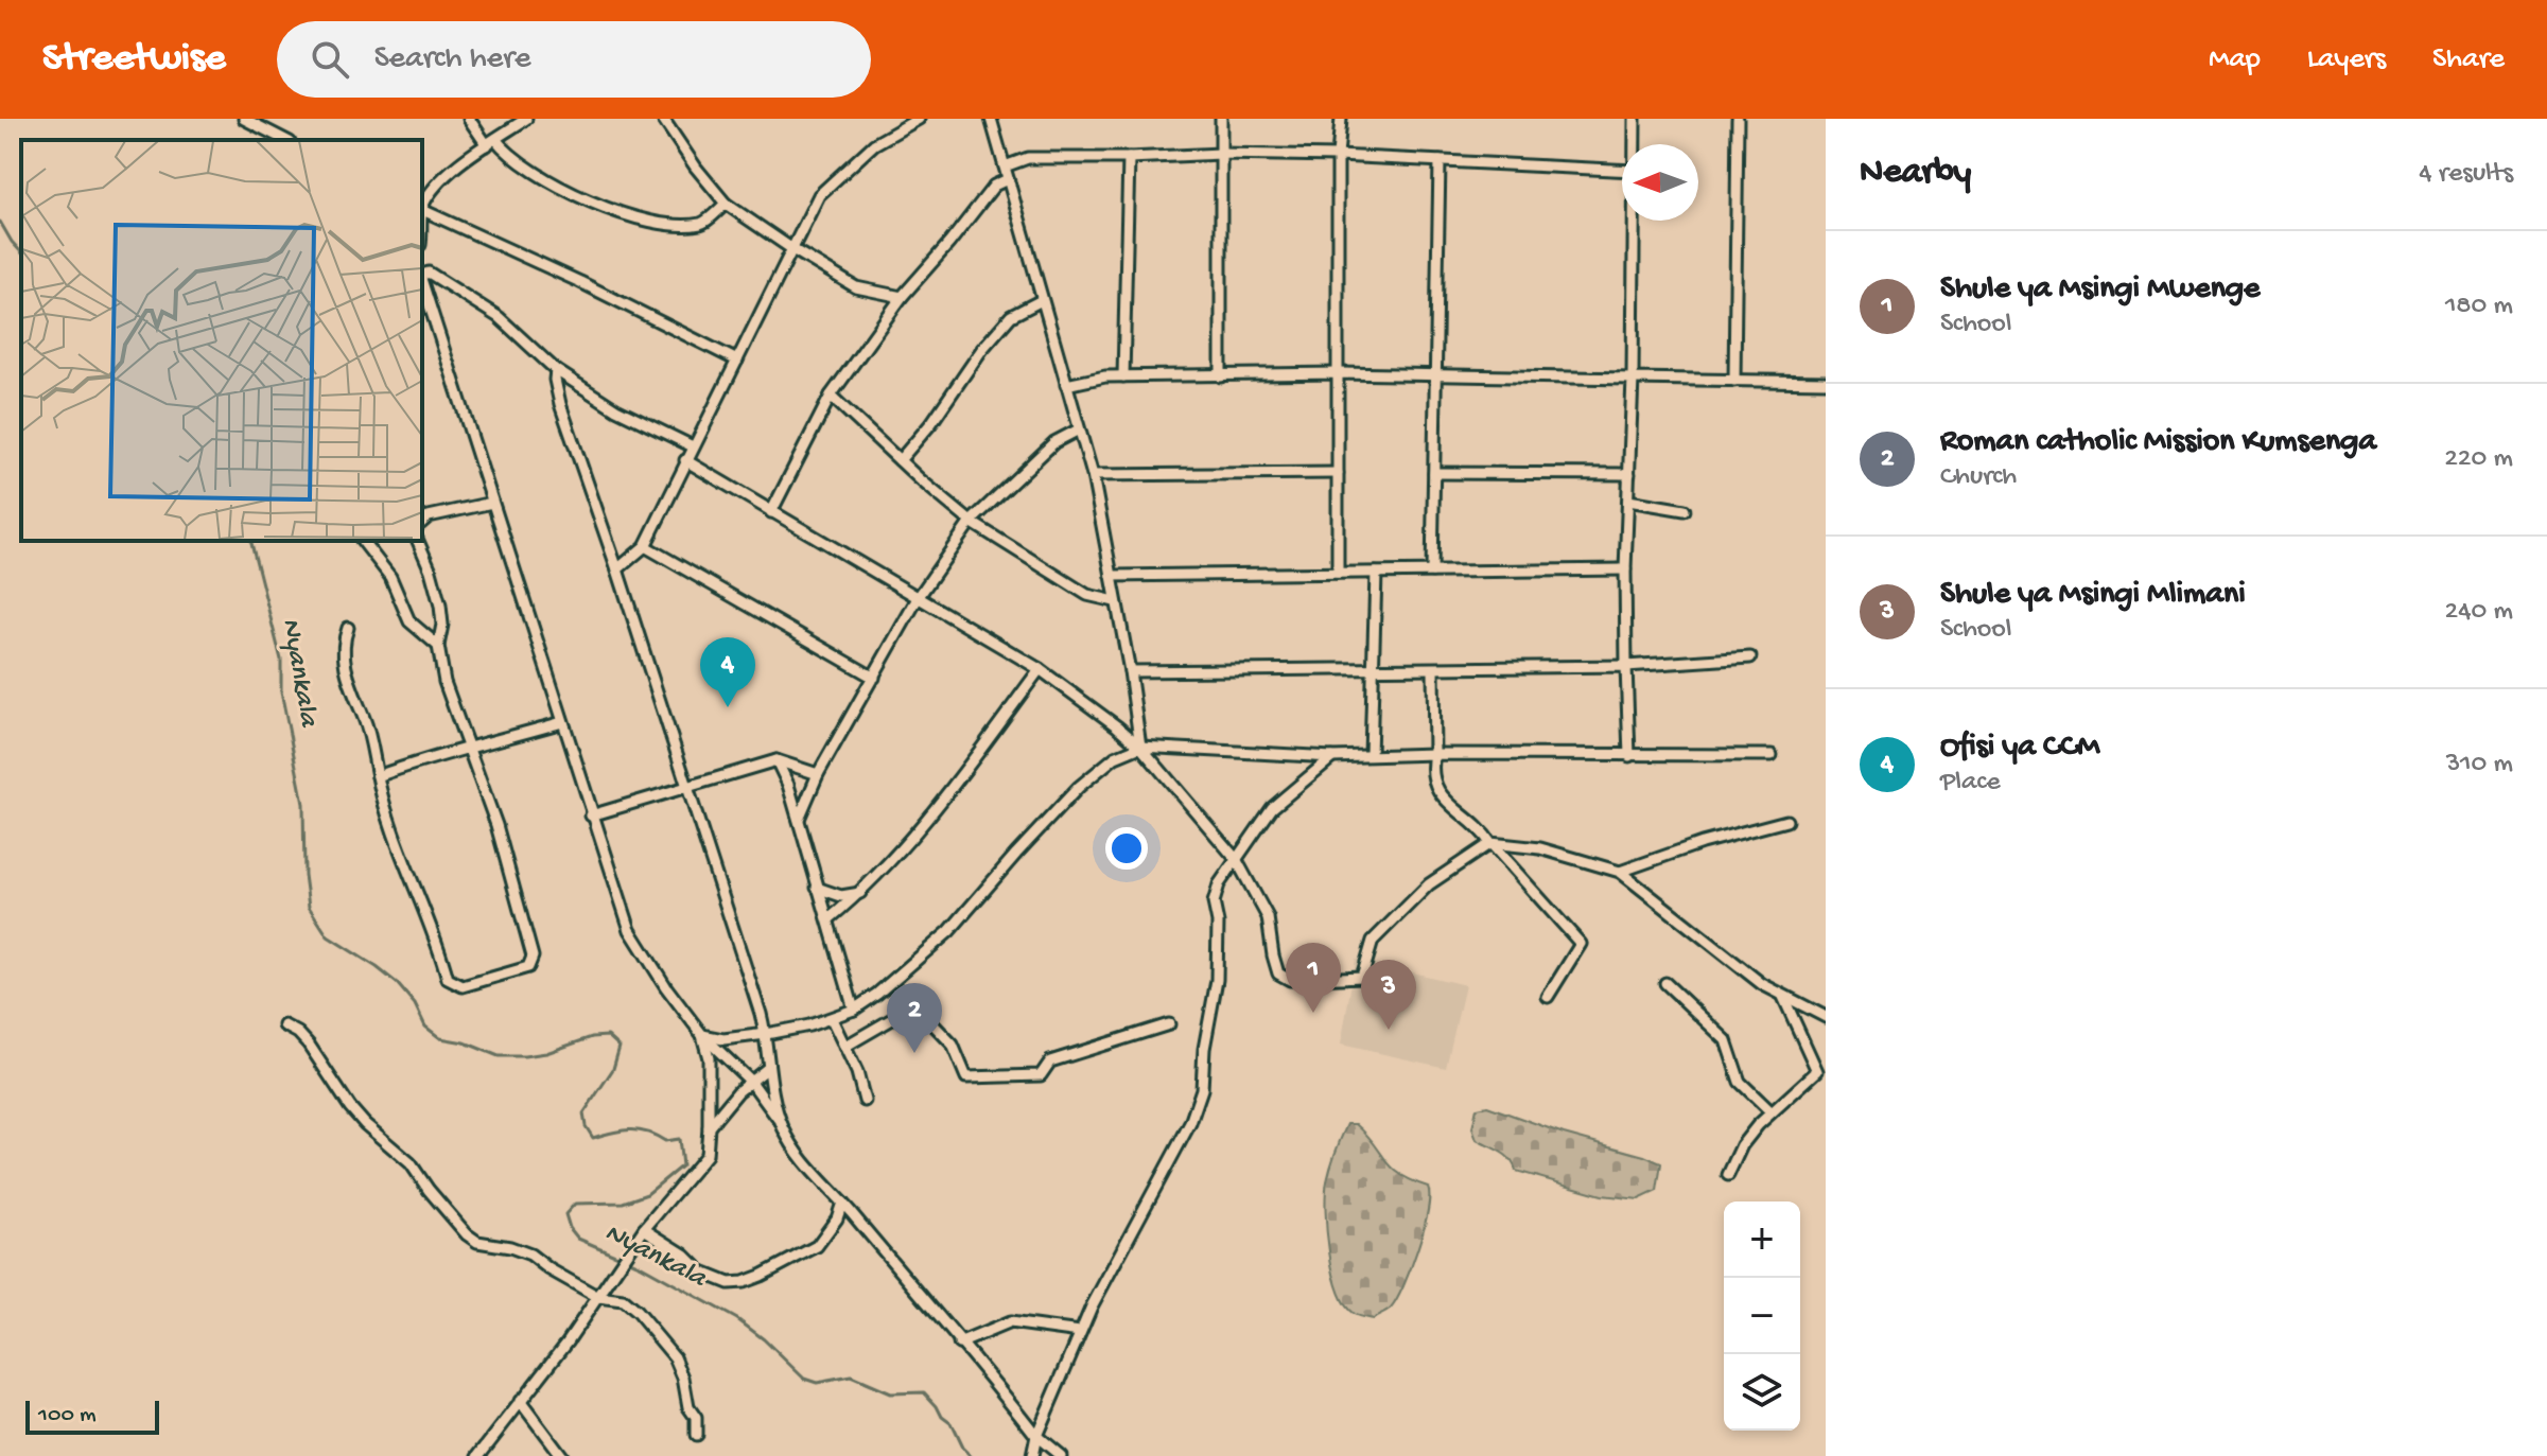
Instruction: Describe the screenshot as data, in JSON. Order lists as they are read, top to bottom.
{
  "water": ["Nyankala"],
  "scale_bar": "100 m",
  "north": "left",
  "page": {
    "header": "Streetwise",
    "search": "Search here",
    "nav": ["Map", "Layers", "Share"],
    "heading": ["Nearby", "4 results"],
    "list": [
      {
        "mark": "1",
        "name": "Shule ya Msingi Mwenge",
        "note": "School",
        "value": "180 m"
      },
      {
        "mark": "2",
        "name": "Roman catholic Mission Kumsenga",
        "note": "Church",
        "value": "220 m"
      },
      {
        "mark": "3",
        "name": "Shule ya Msingi Mlimani",
        "note": "School",
        "value": "240 m"
      },
      {
        "mark": "4",
        "name": "Ofisi ya CCM",
        "note": "Place",
        "value": "310 m"
      }
    ],
    "pins": [
      "4",
      "1",
      "3",
      "2"
    ],
    "map_buttons": ["+", "−"],
    "scale": "100 m"
  }
}
